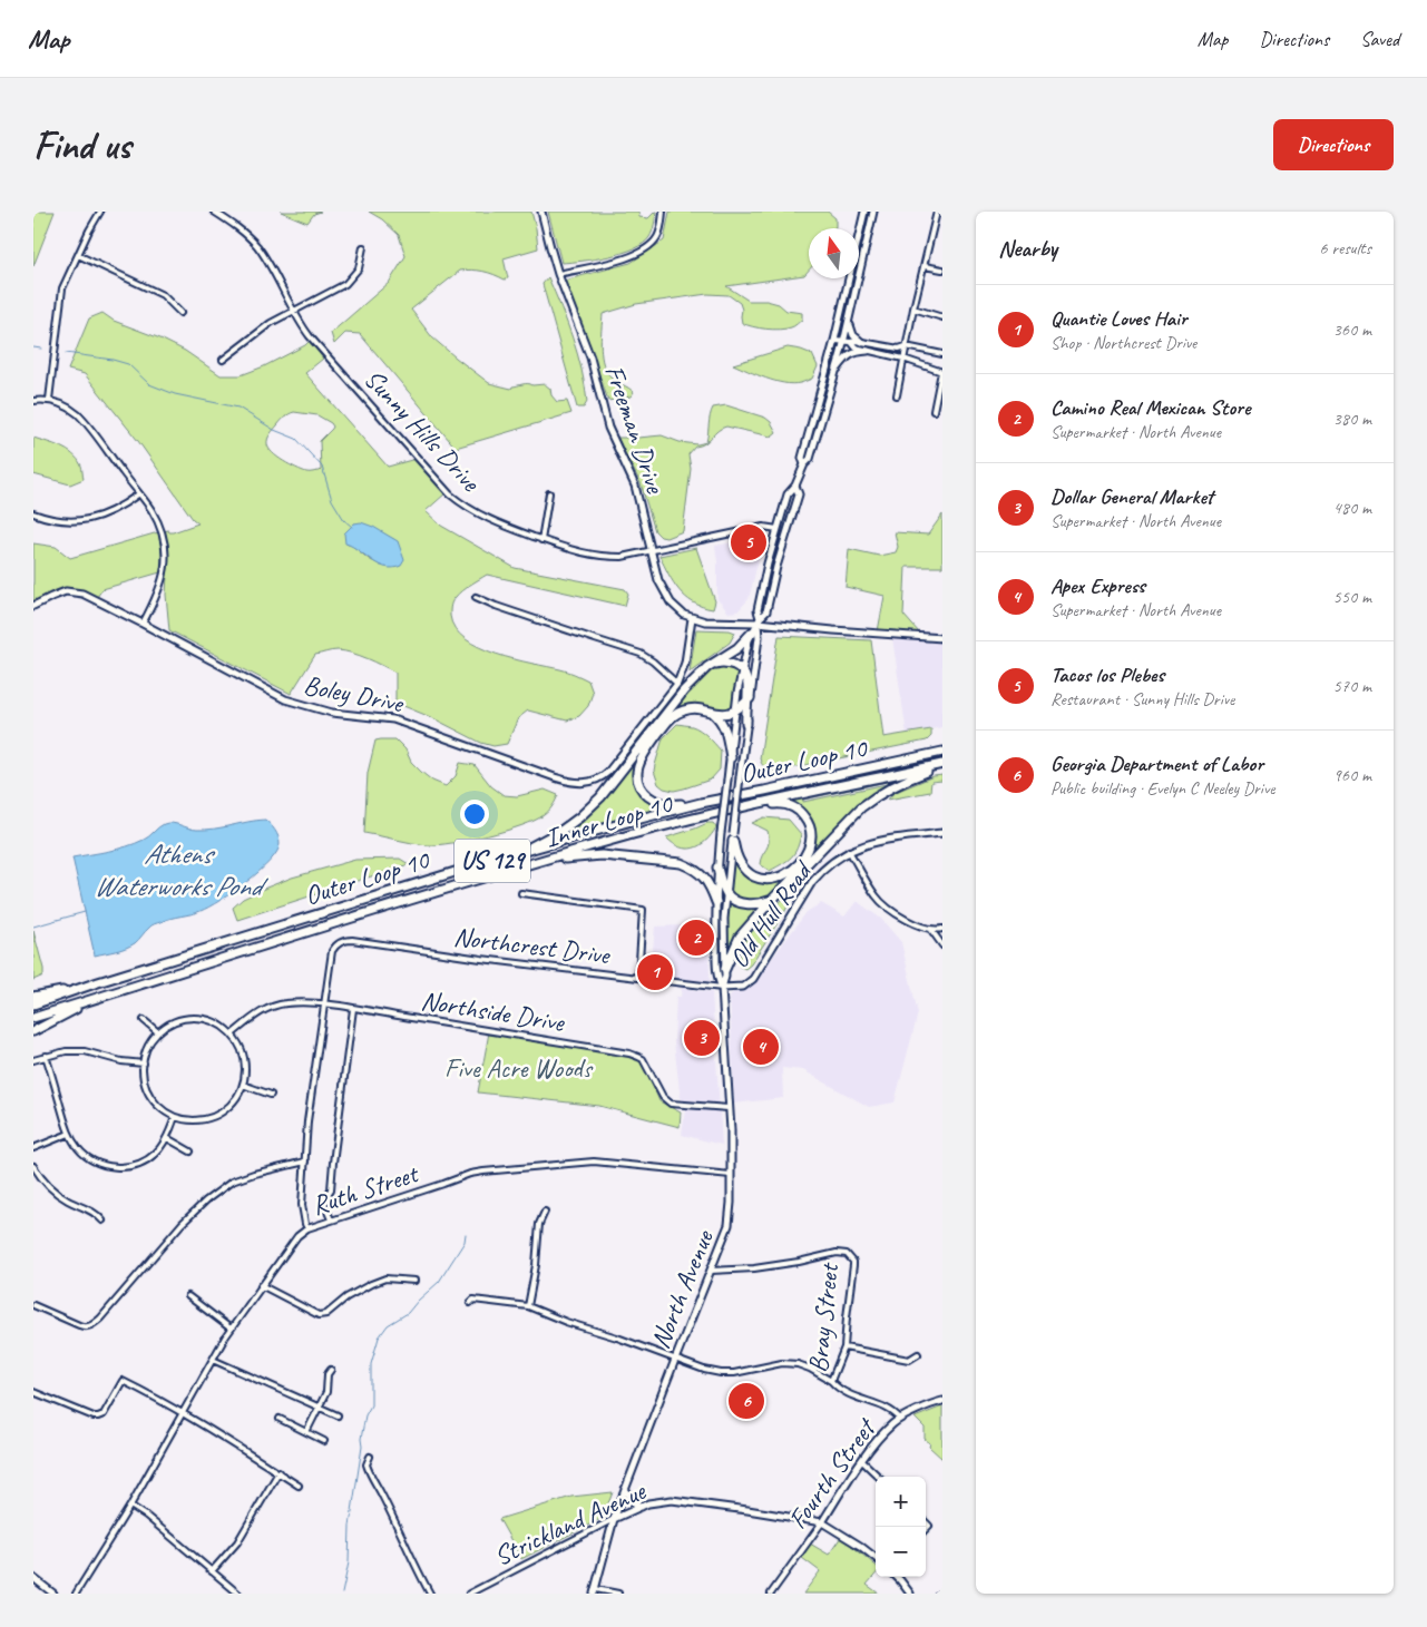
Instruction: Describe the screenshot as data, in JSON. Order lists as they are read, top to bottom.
{
  "streets": {
    "highway": ["Outer Loop 10", "Inner Loop 10", "US 129"],
    "main road": [
      "Freeman Drive",
      "Boley Drive",
      "Old Hull Road",
      "North Avenue",
      "Fourth Street",
      "Strickland Avenue"
    ],
    "street": [
      "Sunny Hills Drive",
      "Northcrest Drive",
      "Northside Drive",
      "Ruth Street",
      "Bray Street"
    ]
  },
  "crossings": [
    ["Freeman Drive", "Sunny Hills Drive"],
    ["Inner Loop 10", "US 129"],
    ["Old Hull Road", "Northcrest Drive"],
    ["Old Hull Road", "North Avenue"],
    ["Northcrest Drive", "Northside Drive"],
    ["Northcrest Drive", "North Avenue"],
    ["Northside Drive", "North Avenue"],
    ["Ruth Street", "North Avenue"],
    ["North Avenue", "Bray Street"],
    ["North Avenue", "Strickland Avenue"],
    ["Bray Street", "Fourth Street"],
    ["Fourth Street", "Strickland Avenue"]
  ],
  "water": ["Athens Waterworks Pond"],
  "parks": ["Five Acre Woods"],
  "north": "top",
  "page": {
    "header": "Map",
    "nav": ["Map", "Directions", "Saved"],
    "buttons": "Directions",
    "title": "Find us",
    "heading": ["Nearby", "6 results"],
    "list": [
      {
        "mark": "1",
        "name": "Quantie Loves Hair",
        "note": "Shop · Northcrest Drive",
        "value": "360 m"
      },
      {
        "mark": "2",
        "name": "Camino Real Mexican Store",
        "note": "Supermarket · North Avenue",
        "value": "380 m"
      },
      {
        "mark": "3",
        "name": "Dollar General Market",
        "note": "Supermarket · North Avenue",
        "value": "480 m"
      },
      {
        "mark": "4",
        "name": "Apex Express",
        "note": "Supermarket · North Avenue",
        "value": "550 m"
      },
      {
        "mark": "5",
        "name": "Tacos los Plebes",
        "note": "Restaurant · Sunny Hills Drive",
        "value": "570 m"
      },
      {
        "mark": "6",
        "name": "Georgia Department of Labor",
        "note": "Public building · Evelyn C Neeley Drive",
        "value": "960 m"
      }
    ],
    "pins": [
      "5",
      "2",
      "1",
      "3",
      "4",
      "6"
    ],
    "map_buttons": ["+", "−"]
  }
}
